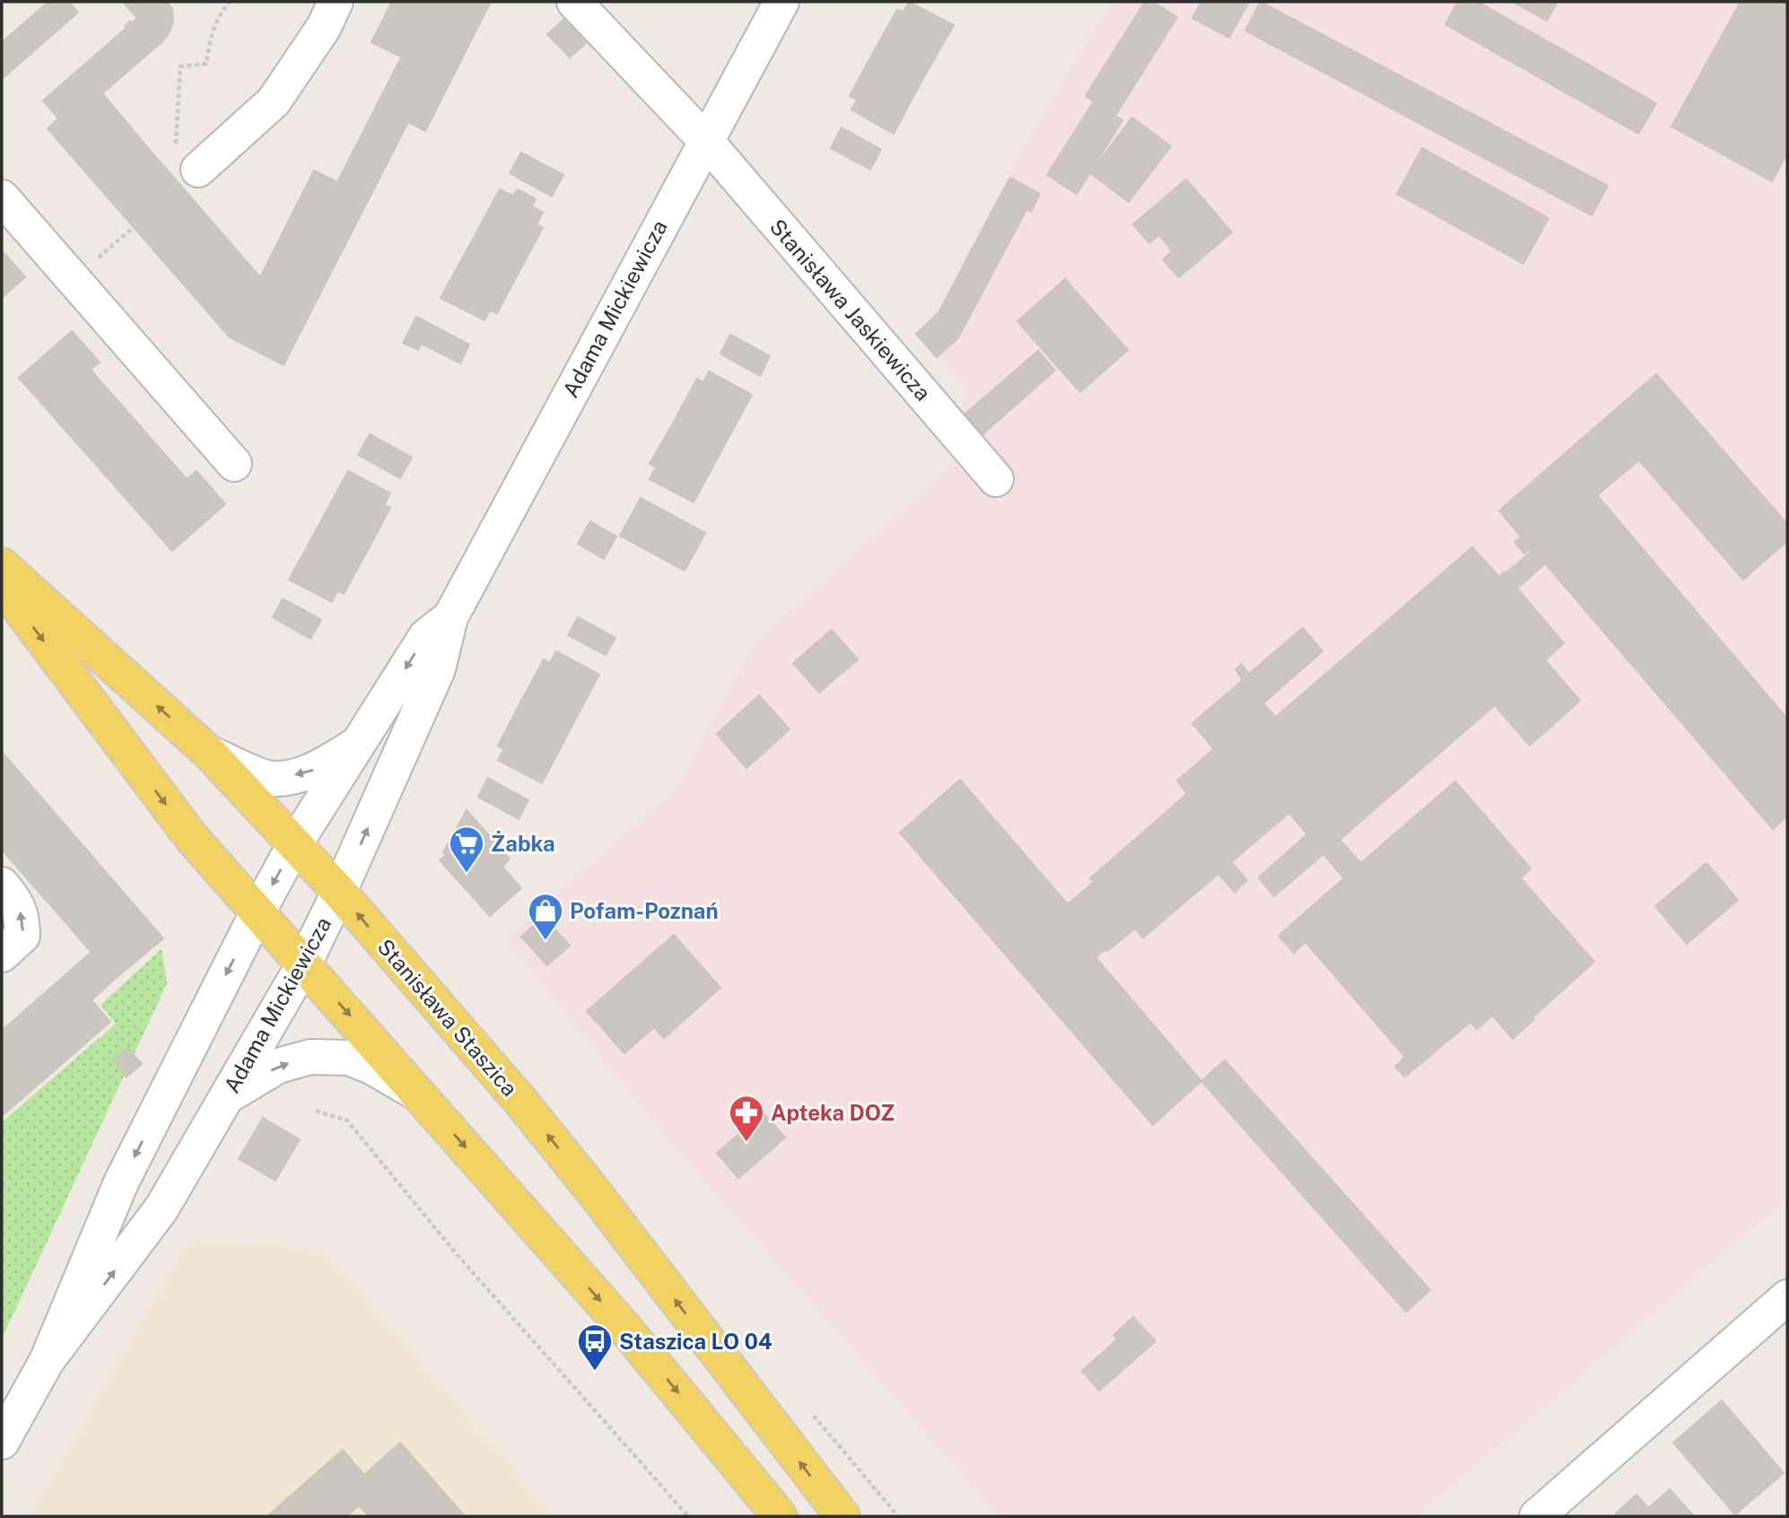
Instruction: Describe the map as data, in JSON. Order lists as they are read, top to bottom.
{
  "streets": {
    "main road": ["Stanisława Staszica"],
    "street": ["Adama Mickiewicza", "Stanisława Jaskiewicza"]
  },
  "crossings": [
    ["Adama Mickiewicza", "Stanisława Jaskiewicza"],
    ["Adama Mickiewicza", "Stanisława Staszica"]
  ],
  "places": {
    "supermarket": ["Żabka"],
    "shop": ["Pofam-Poznań"],
    "pharmacy": ["Apteka DOZ"],
    "bus stop": ["Staszica LO 04"]
  }
}
